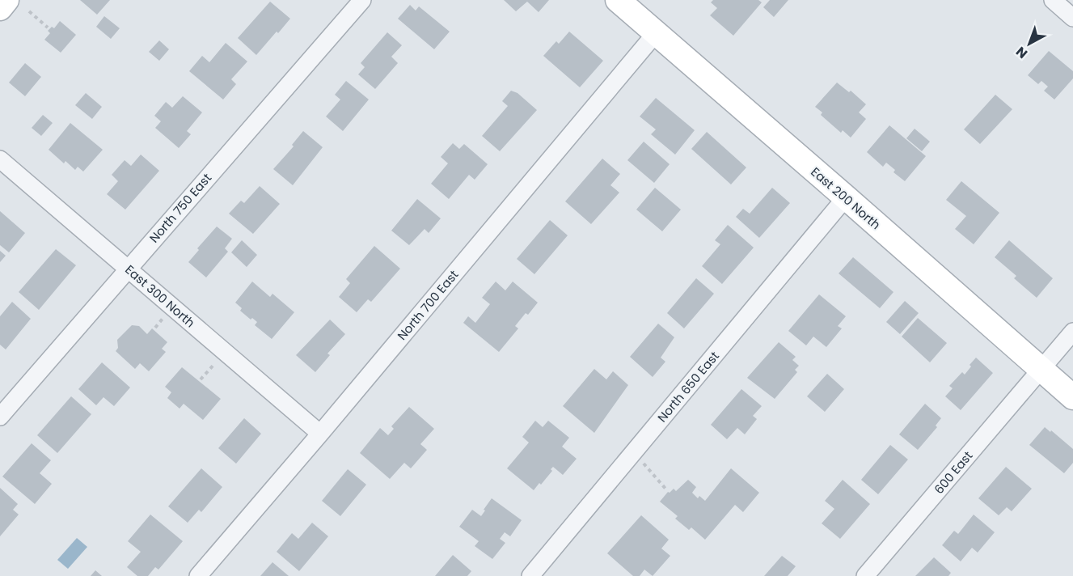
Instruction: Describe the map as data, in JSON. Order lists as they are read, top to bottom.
{
  "streets": {
    "street": [
      "East 200 North",
      "North 750 East",
      "East 300 North",
      "North 700 East",
      "North 650 East",
      "600 East"
    ]
  },
  "crossings": [
    ["East 200 North", "North 700 East"],
    ["East 200 North", "North 650 East"],
    ["East 200 North", "600 East"],
    ["North 750 East", "East 300 North"],
    ["East 300 North", "North 700 East"]
  ],
  "north": "bottom left"
}
